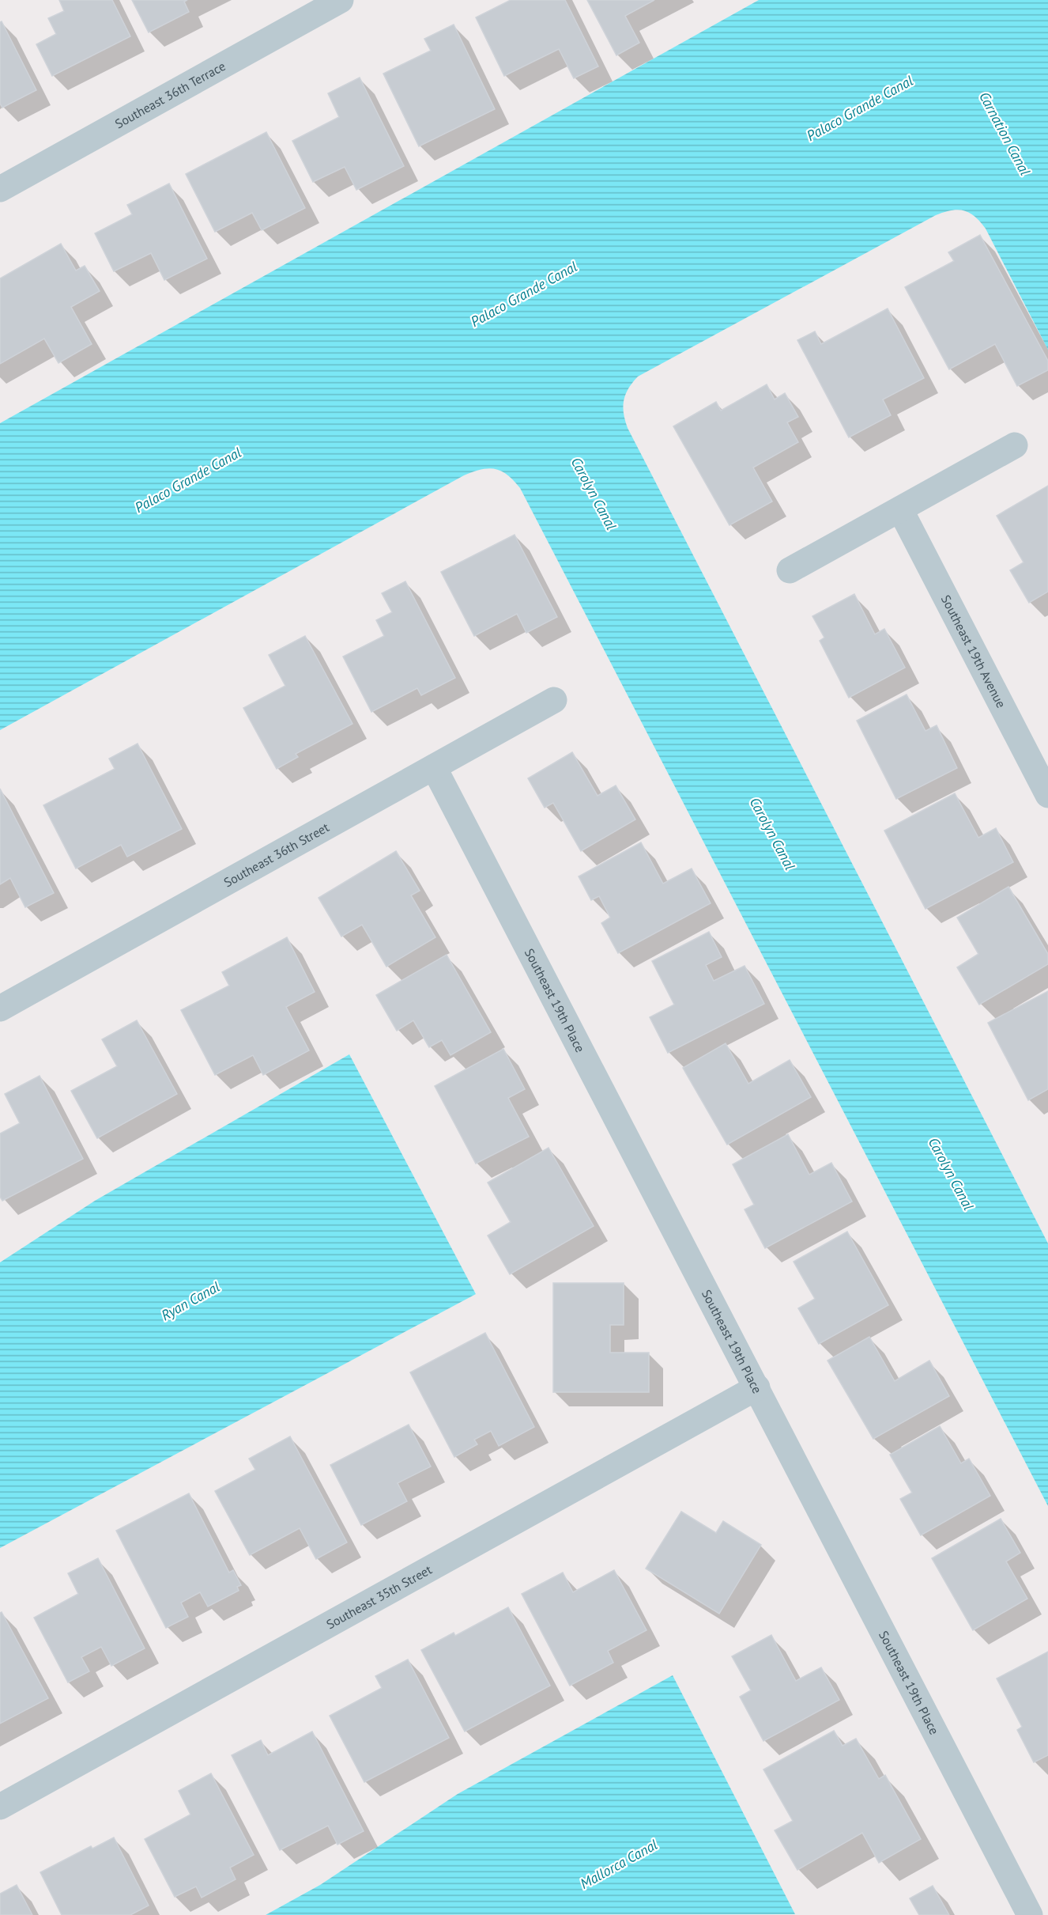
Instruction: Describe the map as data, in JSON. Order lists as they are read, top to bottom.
{
  "streets": {
    "street": [
      "Southeast 36th Terrace",
      "Southeast 19th Avenue",
      "Southeast 36th Street",
      "Southeast 19th Place",
      "Southeast 35th Street"
    ]
  },
  "crossings": [
    ["Southeast 36th Street", "Southeast 19th Place"],
    ["Southeast 19th Place", "Southeast 35th Street"]
  ],
  "water": [
    "Palaco Grande Canal",
    "Carnation Canal",
    "Carolyn Canal",
    "Ryan Canal",
    "Mallorca Canal"
  ]
}
